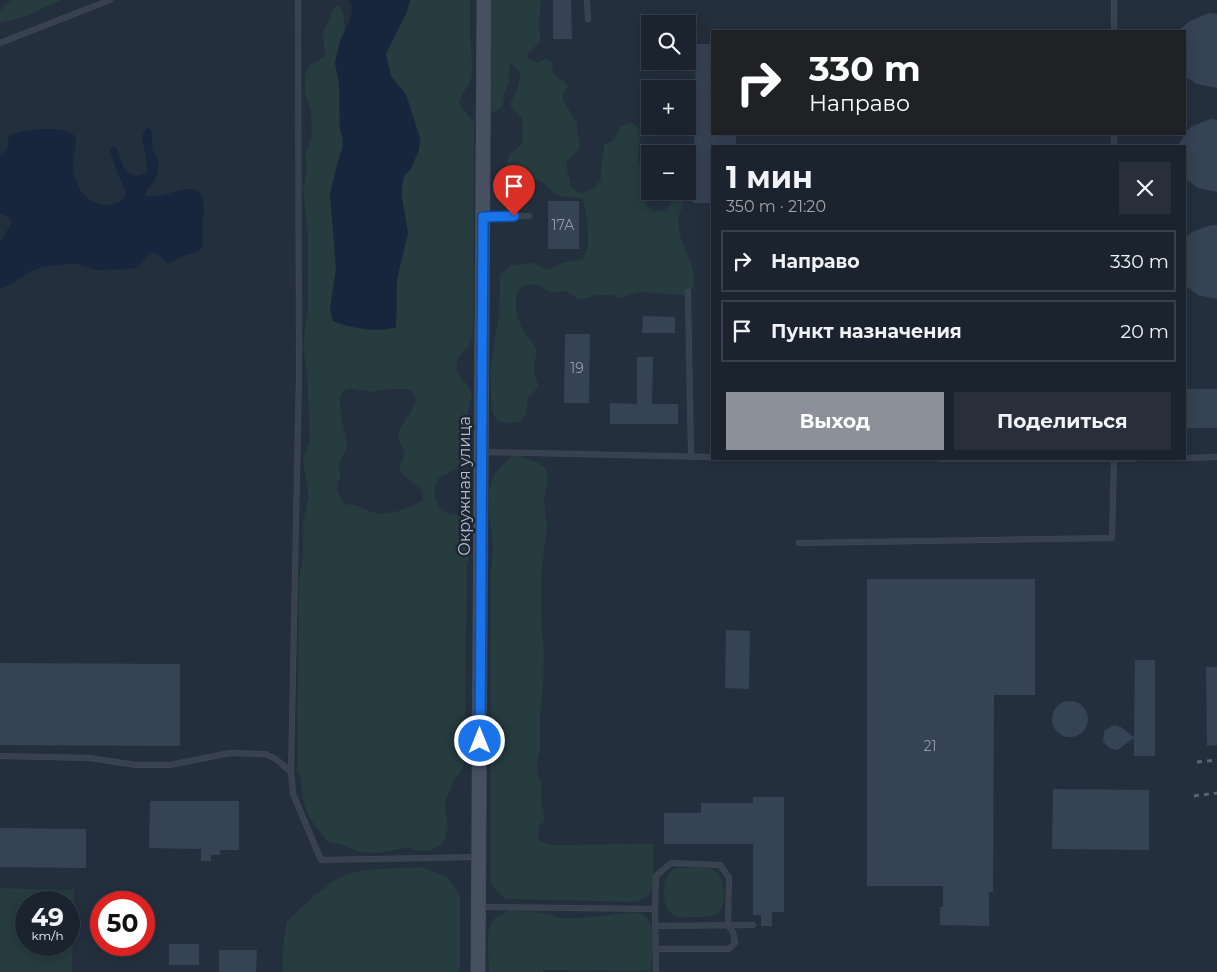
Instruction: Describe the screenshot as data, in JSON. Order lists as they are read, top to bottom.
{
  "streets": {
    "main road": ["Окружная улица"]
  },
  "house_numbers": ["17А", "19", "21"],
  "page": {
    "map_buttons": ["+", "−"],
    "turn": ["330 m", "Направо"],
    "heading": ["1 мин", "350 m · 21:20"],
    "list": [
      {
        "name": "Направо",
        "value": "330 m"
      },
      {
        "name": "Пункт назначения",
        "value": "20 m"
      }
    ],
    "buttons": ["Выход", "Поделиться"],
    "speed": "49 km/h",
    "limit": "50"
  }
}
